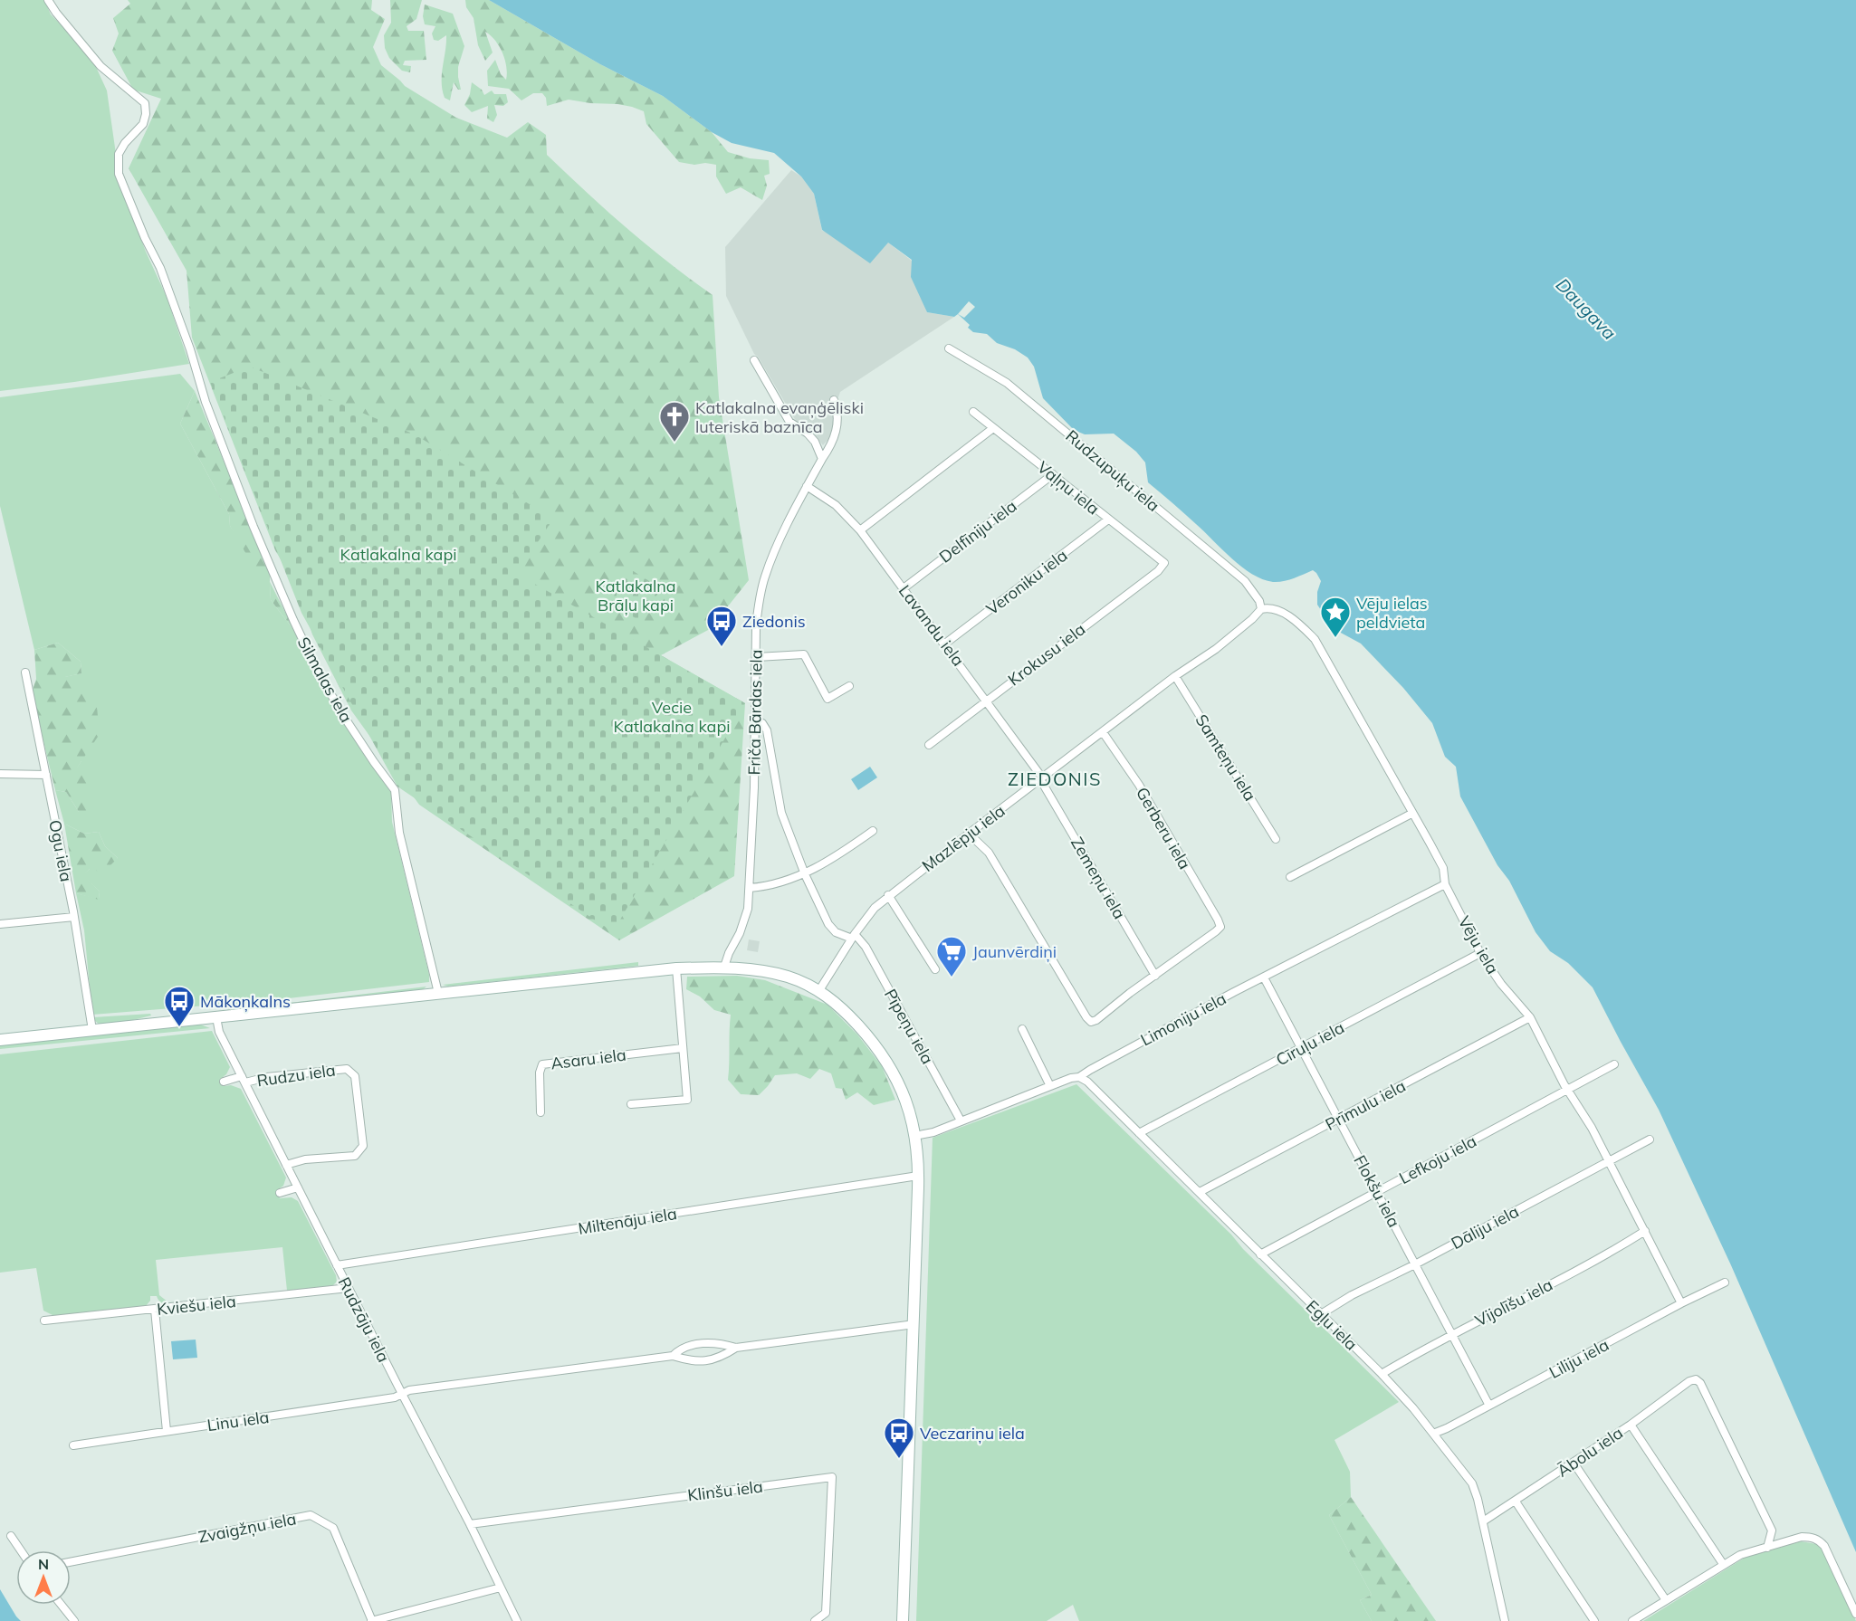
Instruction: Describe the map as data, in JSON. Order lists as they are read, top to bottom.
{
  "streets": {
    "street": [
      "Rudzupuķu iela",
      "Vaļņu iela",
      "Delfīniju iela",
      "Veroniku iela",
      "Lavandu iela",
      "Krokusu iela",
      "Silmalas iela",
      "Friča Bārdas iela",
      "Samteņu iela",
      "Gerberu iela",
      "Mazlēpju iela",
      "Ogu iela",
      "Zemeņu iela",
      "Vēju iela",
      "Limoniju iela",
      "Pīpeņu iela",
      "Cīruļu iela",
      "Asaru iela",
      "Rudzu iela",
      "Prīmulu iela",
      "Lefkoju iela",
      "Flokšu iela",
      "Miltenāju iela",
      "Dāliju iela",
      "Vijolīšu iela",
      "Kviešu iela",
      "Rudzāju iela",
      "Egļu iela",
      "Liliju iela",
      "Linu iela",
      "Ābolu iela",
      "Klinšu iela",
      "Zvaigžņu iela"
    ]
  },
  "crossings": [
    ["Rudzupuķu iela", "Mazlēpju iela"],
    ["Rudzupuķu iela", "Vēju iela"],
    ["Vaļņu iela", "Delfīniju iela"],
    ["Vaļņu iela", "Veroniku iela"],
    ["Vaļņu iela", "Krokusu iela"],
    ["Delfīniju iela", "Lavandu iela"],
    ["Veroniku iela", "Lavandu iela"],
    ["Lavandu iela", "Krokusu iela"],
    ["Lavandu iela", "Friča Bārdas iela"],
    ["Lavandu iela", "Mazlēpju iela"],
    ["Lavandu iela", "Zemeņu iela"],
    ["Samteņu iela", "Mazlēpju iela"],
    ["Gerberu iela", "Mazlēpju iela"],
    ["Gerberu iela", "Zemeņu iela"],
    ["Mazlēpju iela", "Zemeņu iela"],
    ["Mazlēpju iela", "Vēju iela"],
    ["Mazlēpju iela", "Pīpeņu iela"],
    ["Vēju iela", "Limoniju iela"],
    ["Vēju iela", "Cīruļu iela"],
    ["Vēju iela", "Prīmulu iela"],
    ["Vēju iela", "Lefkoju iela"],
    ["Vēju iela", "Dāliju iela"],
    ["Vēju iela", "Vijolīšu iela"],
    ["Vēju iela", "Liliju iela"],
    ["Limoniju iela", "Pīpeņu iela"],
    ["Limoniju iela", "Flokšu iela"],
    ["Limoniju iela", "Egļu iela"],
    ["Cīruļu iela", "Flokšu iela"],
    ["Cīruļu iela", "Egļu iela"],
    ["Rudzu iela", "Rudzāju iela"],
    ["Prīmulu iela", "Flokšu iela"],
    ["Prīmulu iela", "Egļu iela"],
    ["Lefkoju iela", "Flokšu iela"],
    ["Lefkoju iela", "Egļu iela"],
    ["Flokšu iela", "Dāliju iela"],
    ["Flokšu iela", "Vijolīšu iela"],
    ["Flokšu iela", "Liliju iela"],
    ["Miltenāju iela", "Rudzāju iela"],
    ["Dāliju iela", "Egļu iela"],
    ["Vijolīšu iela", "Egļu iela"],
    ["Kviešu iela", "Rudzāju iela"],
    ["Rudzāju iela", "Linu iela"],
    ["Rudzāju iela", "Klinšu iela"],
    ["Egļu iela", "Liliju iela"],
    ["Egļu iela", "Ābolu iela"]
  ],
  "districts": ["ZIEDONIS"],
  "water": ["Daugava"],
  "parks": ["Katlakalna kapi", "Katlakalna Brāļu kapi", "Vecie Katlakalna kapi"],
  "places": {
    "church": ["Katlakalna evaņģēliski luteriskā baznīca"],
    "place": ["Vēju ielas peldvieta"],
    "bus stop": ["Ziedonis", "Mākoņkalns", "Veczariņu iela"],
    "supermarket": ["Jaunvērdiņi"]
  },
  "north": "top"
}
